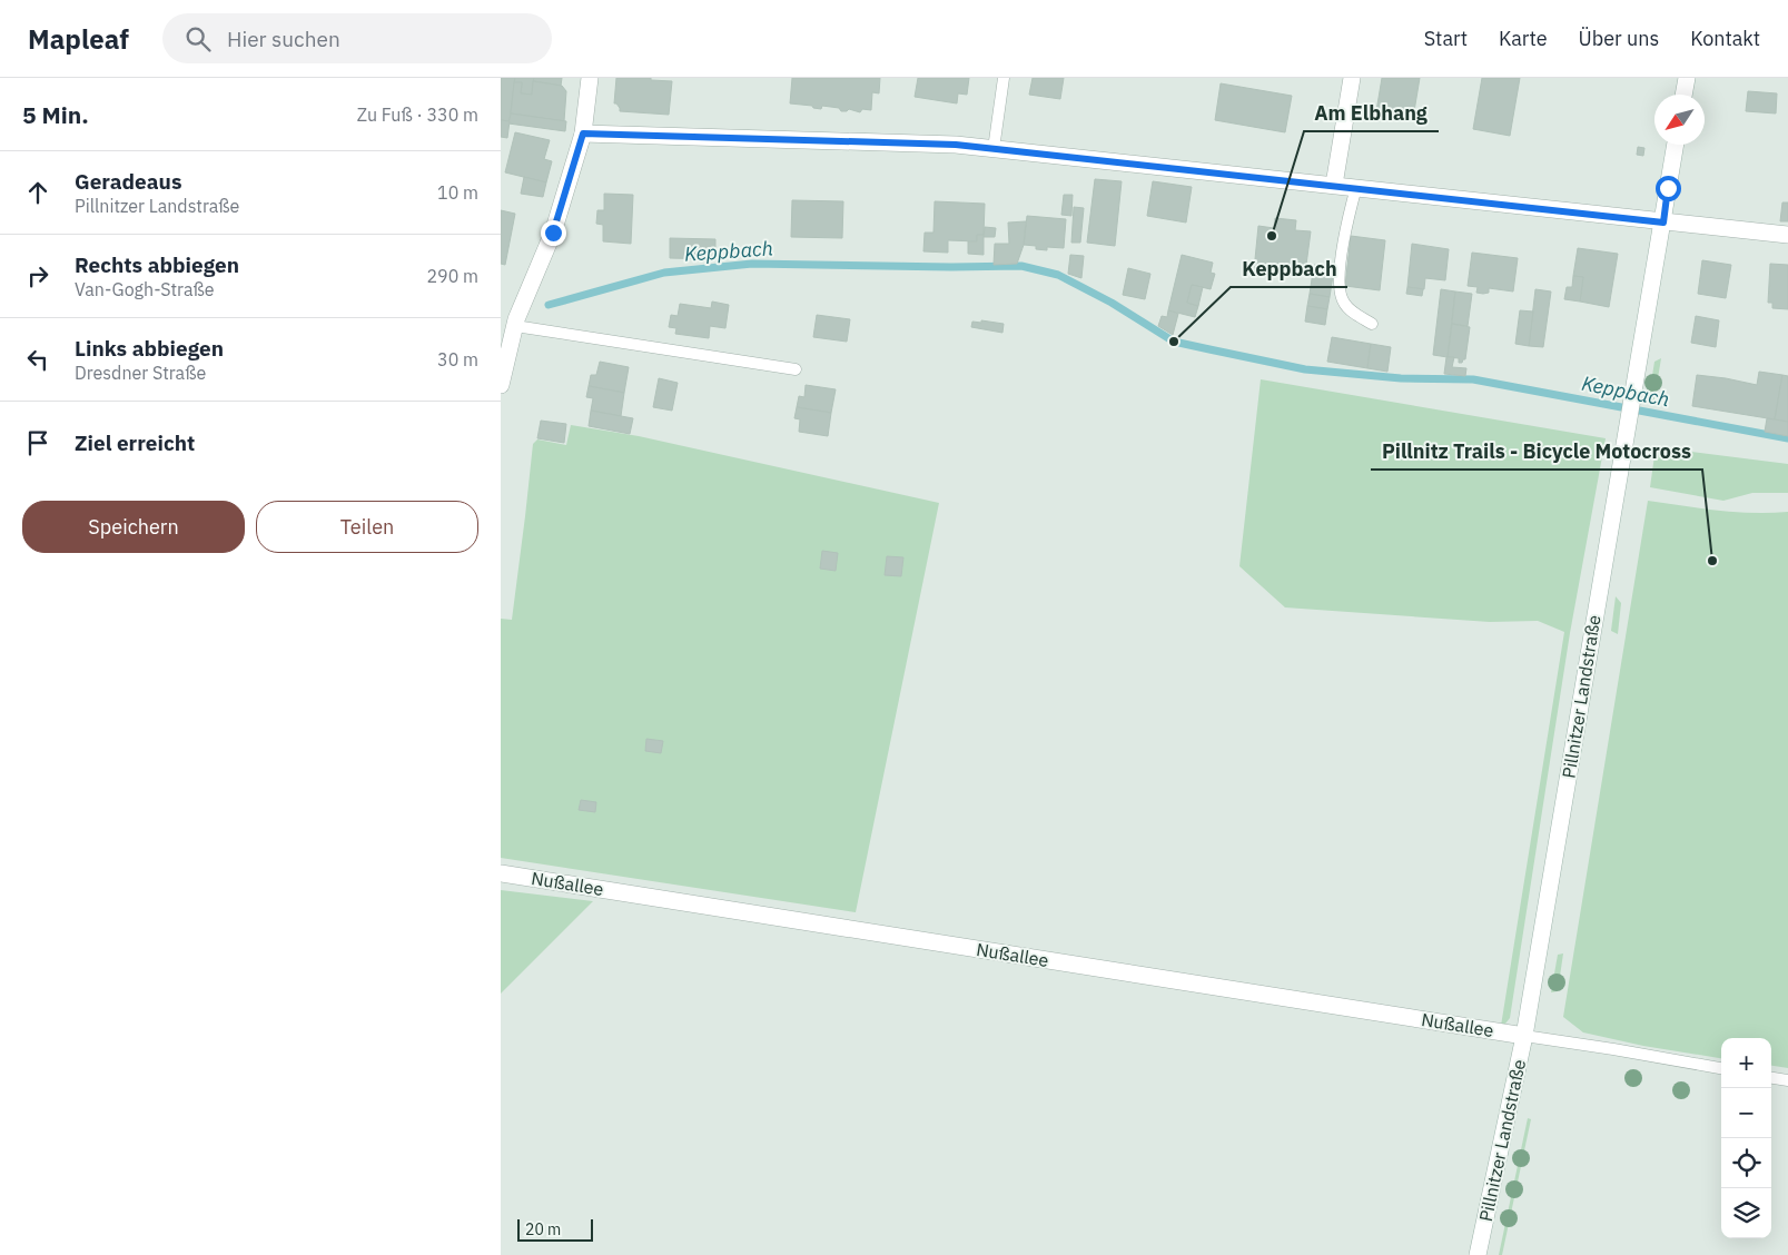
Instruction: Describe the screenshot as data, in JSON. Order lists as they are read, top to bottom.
{
  "streets": {
    "street": ["Pillnitzer Landstraße", "Nußallee"]
  },
  "crossings": [
    ["Pillnitzer Landstraße", "Nußallee"]
  ],
  "water": ["Keppbach"],
  "places": ["Am Elbhang", "Keppbach", "Pillnitz Trails - Bicycle Motocross"],
  "scale_bar": "20 m",
  "north": "bottom left",
  "page": {
    "header": "Mapleaf",
    "search": "Hier suchen",
    "nav": [
      "Start",
      "Karte",
      "Über uns",
      "Kontakt"
    ],
    "heading": ["5 Min.", "Zu Fuß · 330 m"],
    "list": [
      ["Geradeaus", "Pillnitzer Landstraße", "10 m"],
      ["Rechts abbiegen", "Van-Gogh-Straße", "290 m"],
      ["Links abbiegen", "Dresdner Straße", "30 m"],
      "Ziel erreicht"
    ],
    "buttons": ["Speichern", "Teilen"],
    "map_buttons": ["+", "−"],
    "scale": "20 m"
  }
}
